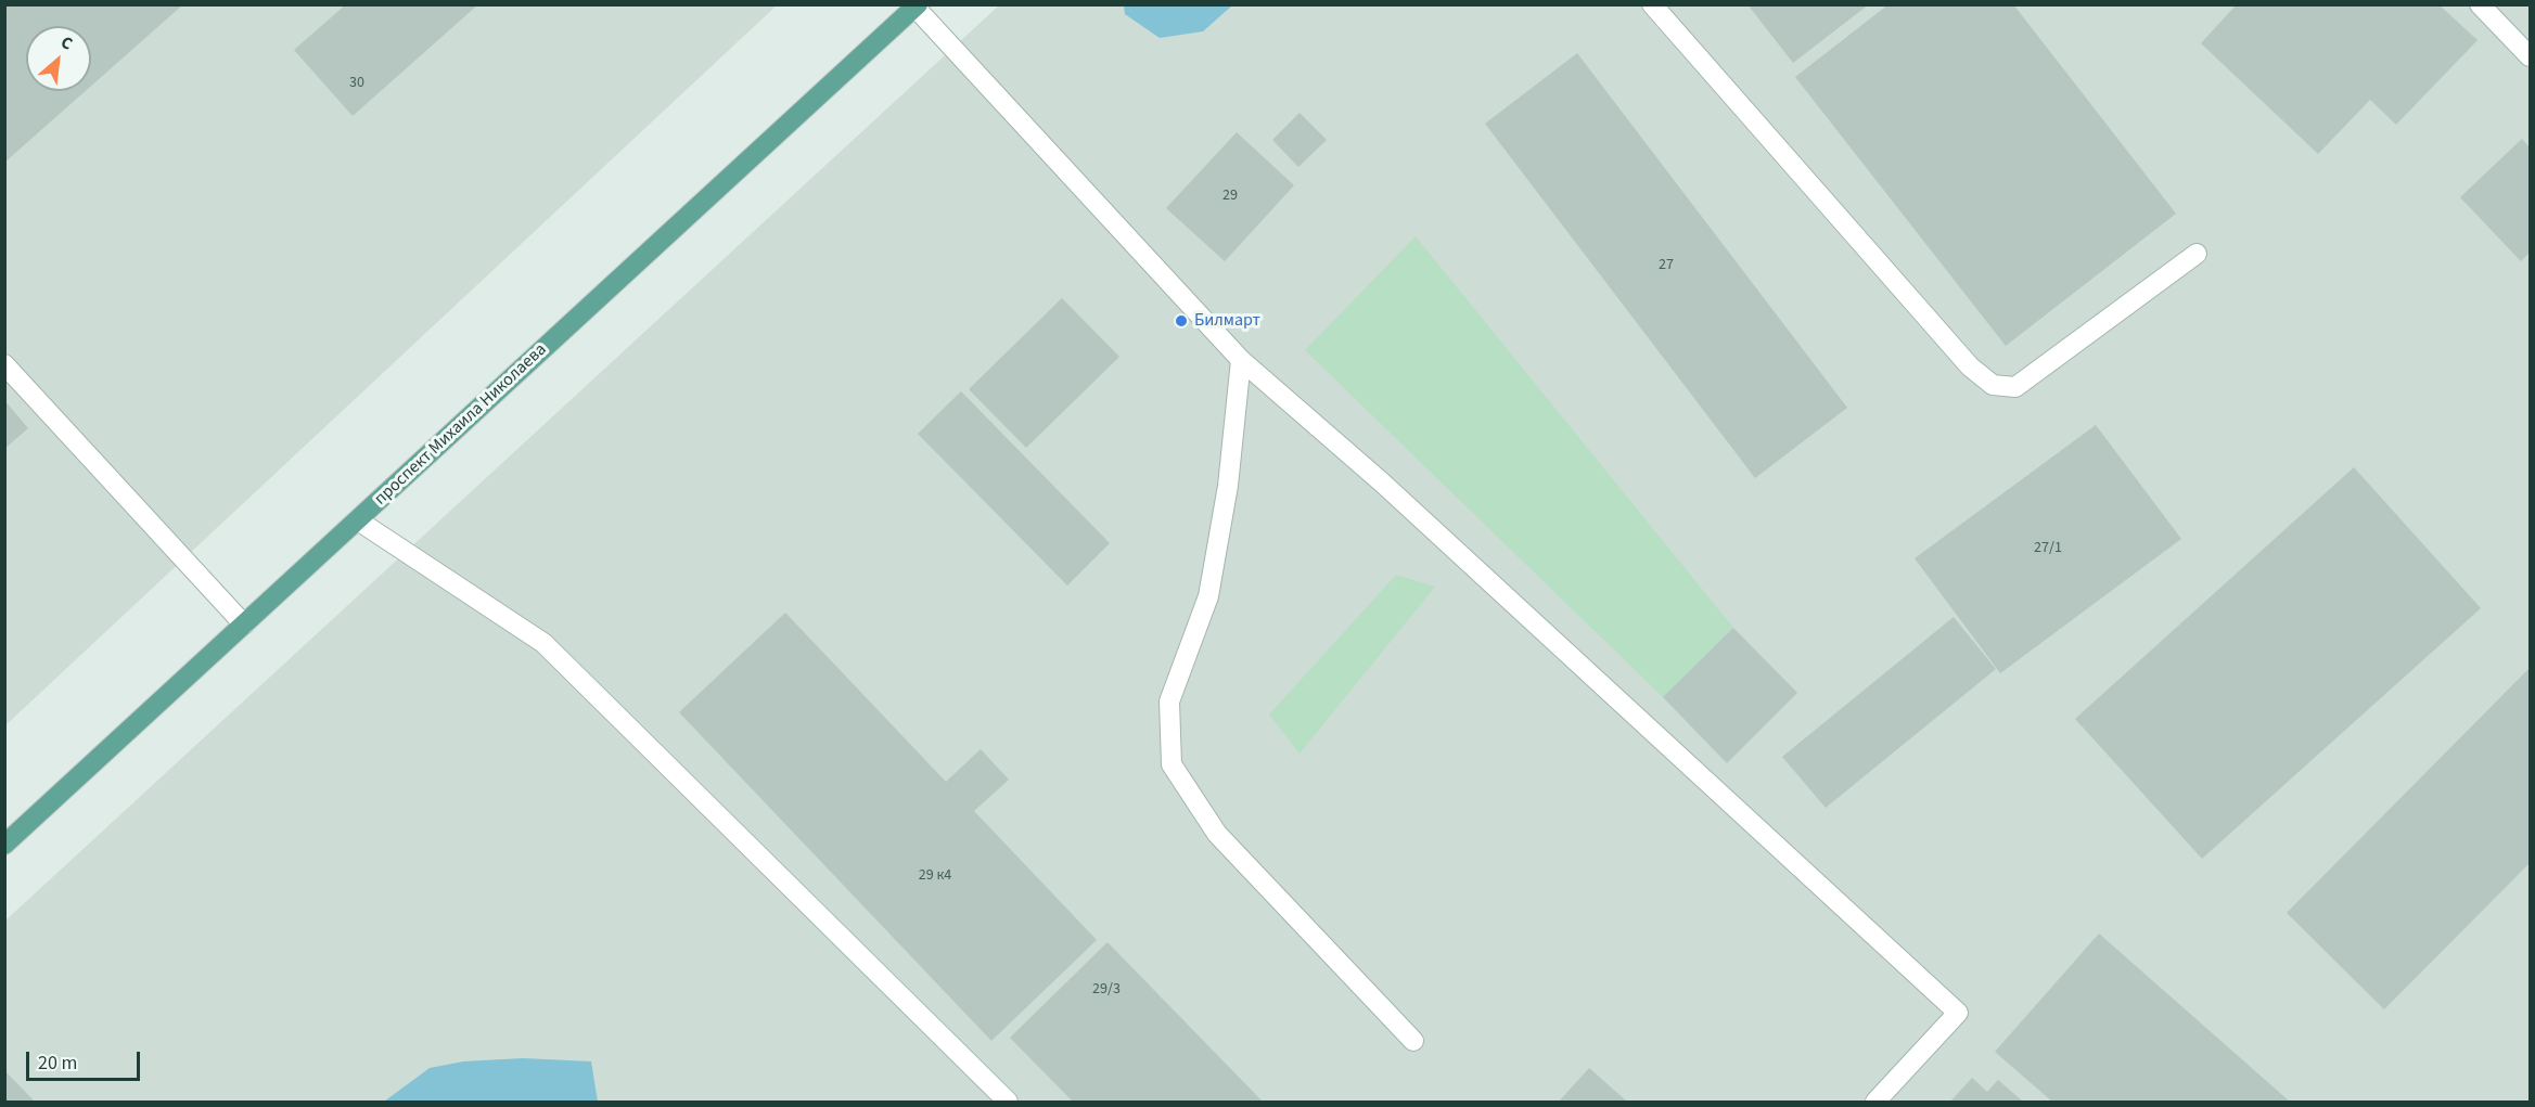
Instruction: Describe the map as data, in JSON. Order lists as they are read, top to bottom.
{
  "streets": {
    "main road": ["проспект Михаила Николаева"]
  },
  "places": ["Билмарт"],
  "house_numbers": [
    "30",
    "29",
    "27",
    "27/1",
    "29 к4",
    "29/3"
  ],
  "scale_bar": "20 m",
  "north": "top right"
}
